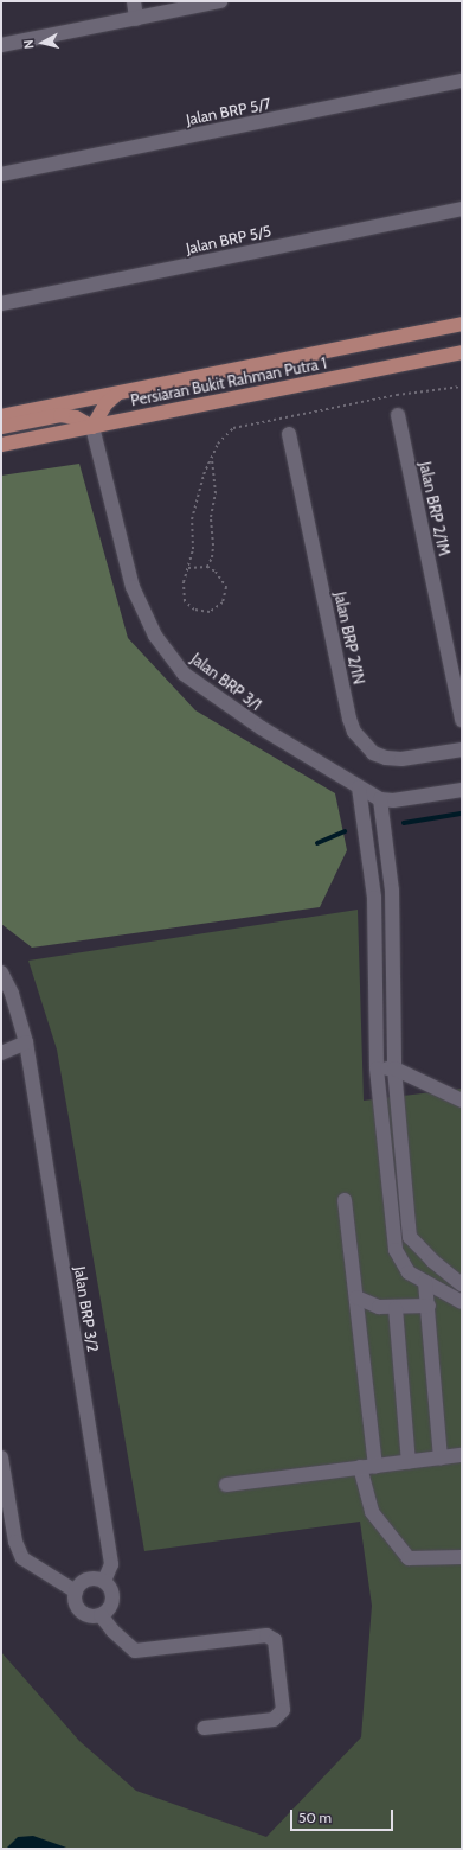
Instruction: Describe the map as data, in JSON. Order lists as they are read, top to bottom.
{
  "streets": {
    "main road": ["Persiaran Bukit Rahman Putra 1"],
    "street": [
      "Jalan BRP 5/7",
      "Jalan BRP 5/5",
      "Jalan BRP 2/1M",
      "Jalan BRP 2/1N",
      "Jalan BRP 3/1",
      "Jalan BRP 3/2"
    ]
  },
  "crossings": [
    ["Persiaran Bukit Rahman Putra 1", "Jalan BRP 3/1"]
  ],
  "scale_bar": "50 m",
  "north": "left"
}
